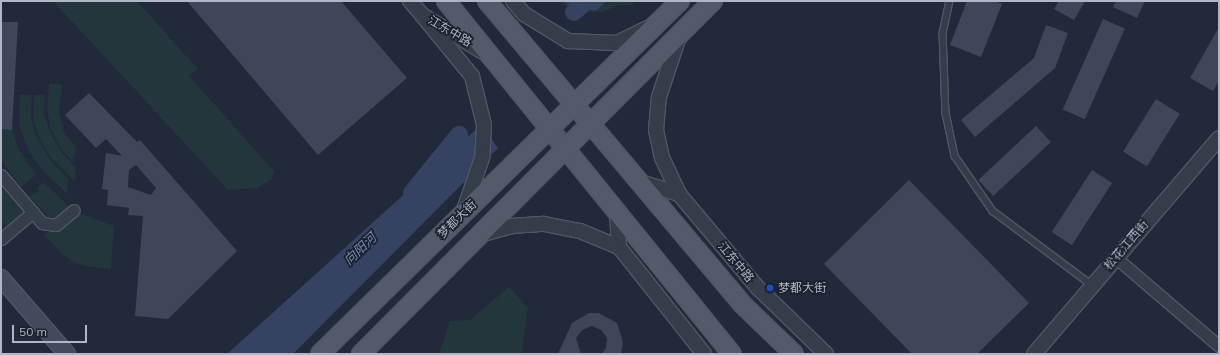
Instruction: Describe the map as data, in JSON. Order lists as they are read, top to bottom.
{
  "streets": {
    "main road": ["江东中路", "梦都大街"],
    "street": ["松花江西街"]
  },
  "crossings": [
    ["江东中路", "梦都大街"]
  ],
  "water": ["向阳河"],
  "places": ["梦都大街"],
  "scale_bar": "50 m"
}
